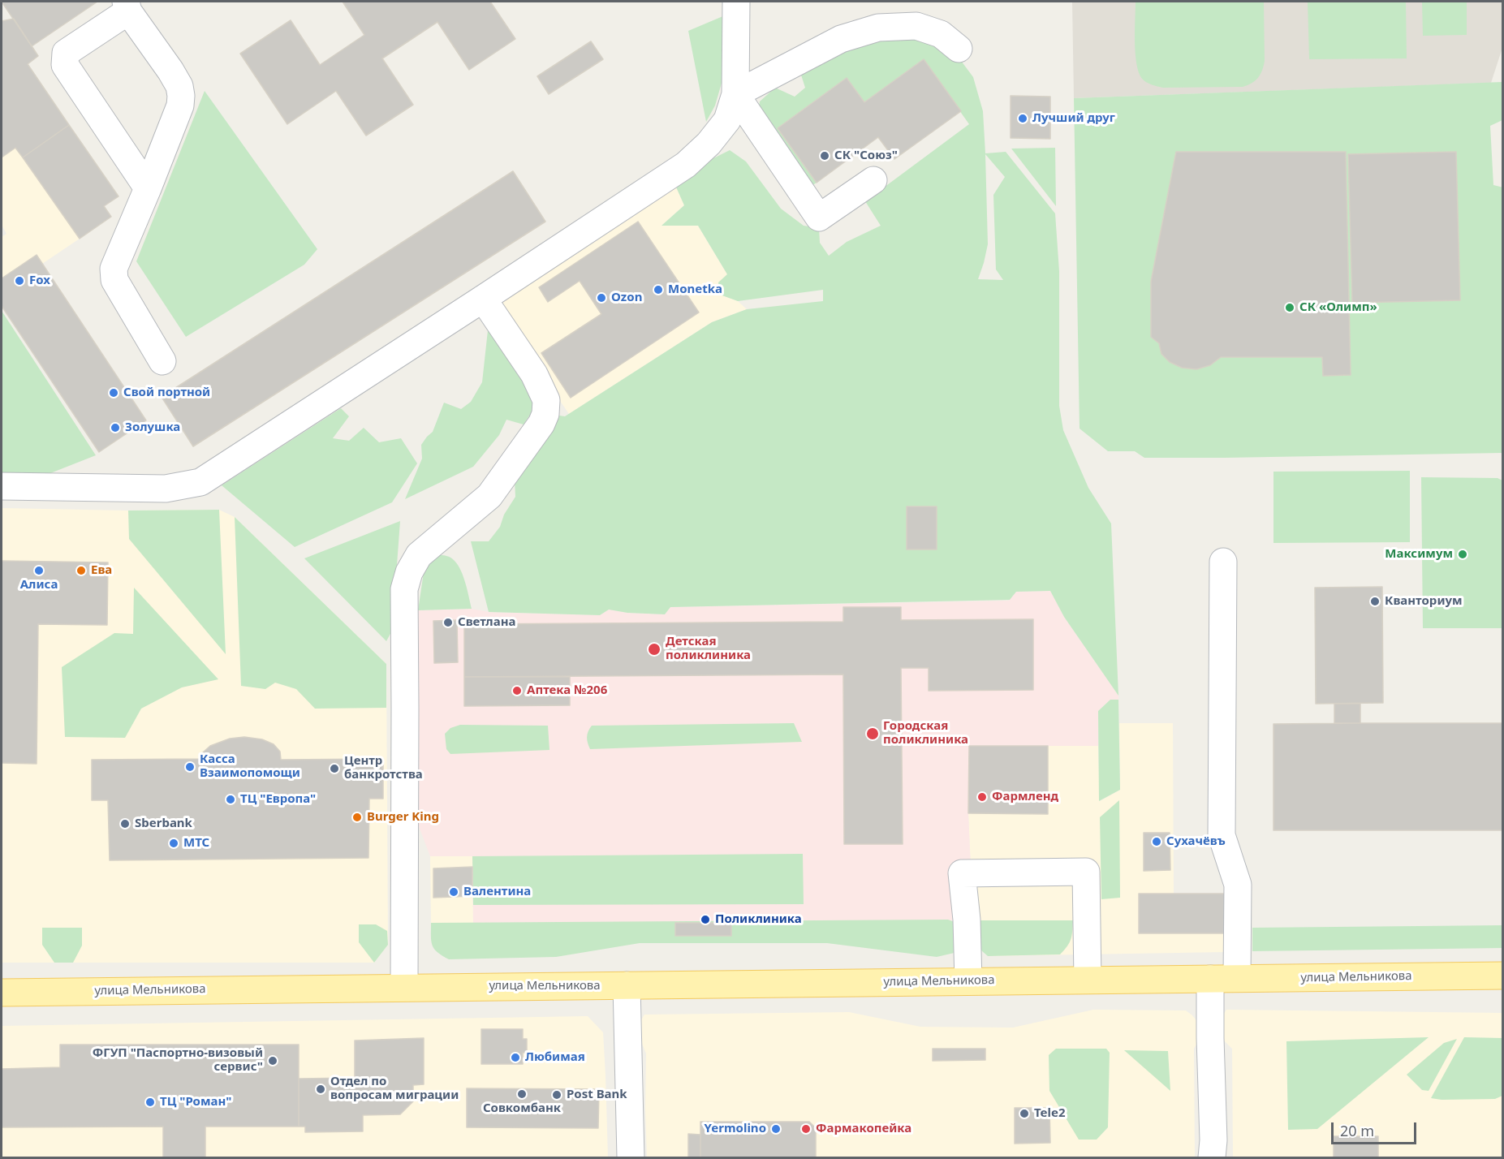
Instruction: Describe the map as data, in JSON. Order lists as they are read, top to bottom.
{
  "streets": {
    "main road": ["улица Мельникова"]
  },
  "places": [
    "Лучший друг",
    "СК \"Союз\"",
    "Fox",
    "Monetka",
    "Ozon",
    "СК «Олимп»",
    "Свой портной",
    "Золушка",
    "Максимум",
    "Алиса",
    "Ева",
    "Кванториум",
    "Светлана",
    "Детская поликлиника",
    "Аптека №206",
    "Городская поликлиника",
    "Касса Взаимопомощи",
    "Центр банкротства",
    "Фармленд",
    "ТЦ \"Европа\"",
    "Burger King",
    "Sberbank",
    "Сухачёвъ",
    "МТС",
    "Валентина",
    "Поликлиника",
    "Любимая",
    "ФГУП \"Паспортно-визовый сервис\"",
    "Отдел по вопросам миграции",
    "Совкомбанк",
    "Post Bank",
    "ТЦ \"Роман\"",
    "Tele2",
    "Yermolino",
    "Фармакопейка"
  ],
  "scale_bar": "20 m"
}
